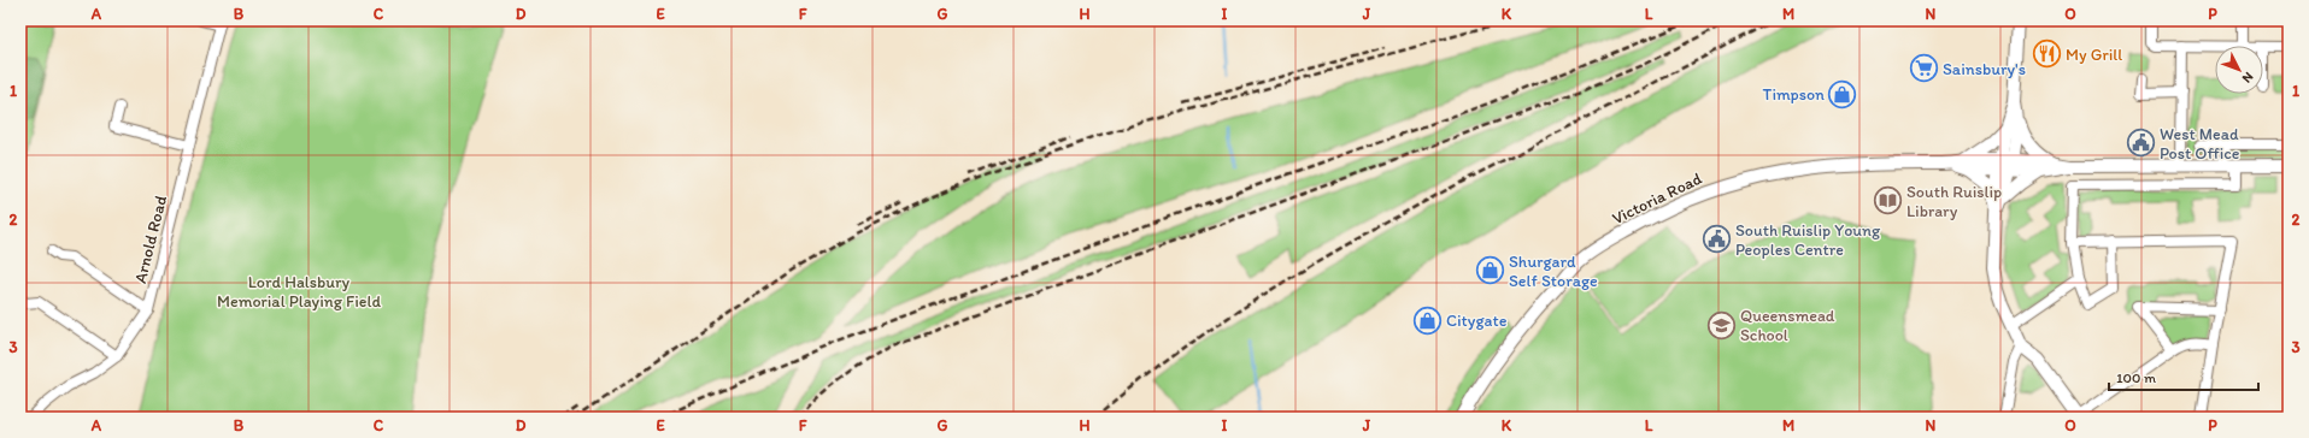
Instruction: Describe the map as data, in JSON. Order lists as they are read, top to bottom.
{
  "streets": {
    "street": ["Victoria Road", "Arnold Road"]
  },
  "parks": ["Lord Halsbury Memorial Playing Field"],
  "places": {
    "restaurant": ["My Grill"],
    "supermarket": ["Sainsbury's"],
    "shop": ["Timpson", "Shurgard Self Storage", "Citygate"],
    "public building": ["West Mead Post Office", "South Ruislip Young Peoples Centre"],
    "library": ["South Ruislip Library"],
    "school or university": ["Queensmead School"]
  },
  "scale_bar": "100 m",
  "north": "bottom right",
  "grid": {
    "columns": [
      "A",
      "B",
      "C",
      "D",
      "E",
      "F",
      "G",
      "H",
      "I",
      "J",
      "K",
      "L",
      "M",
      "N",
      "O",
      "P"
    ],
    "rows": ["1", "2", "3"]
  }
}
